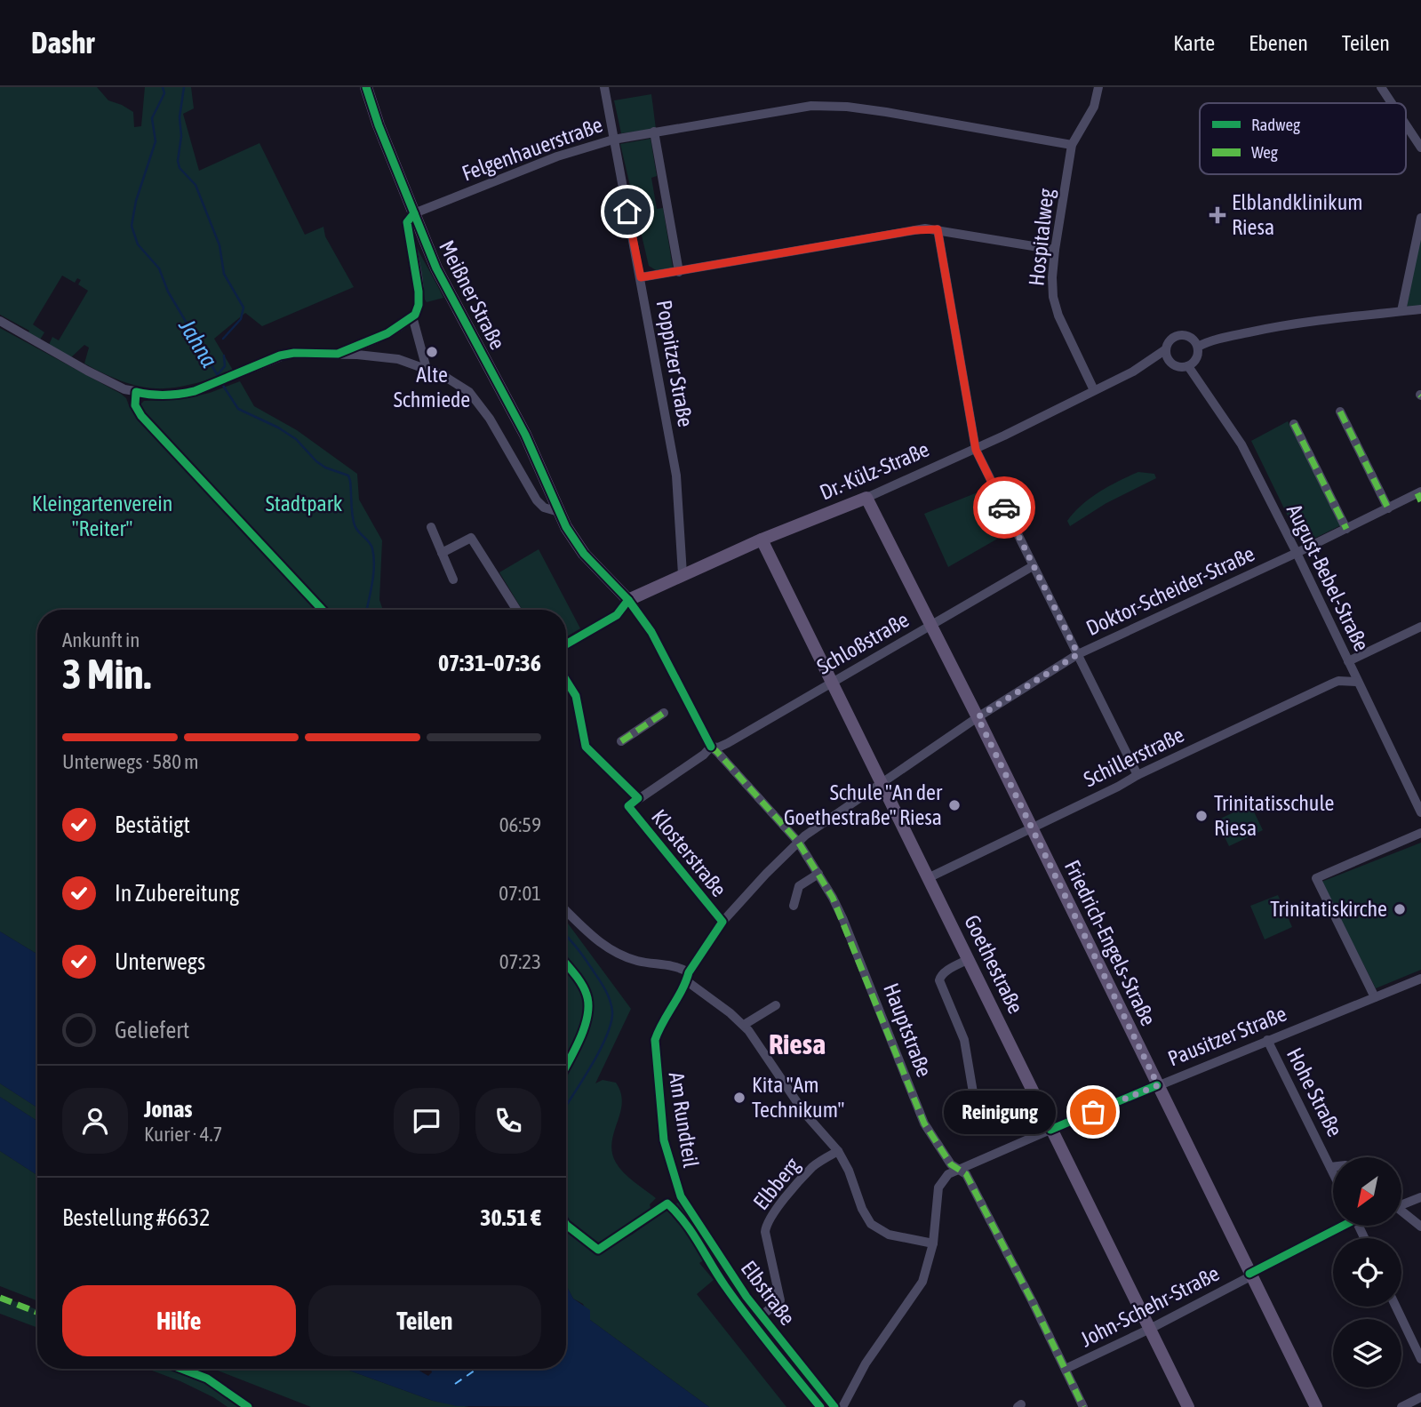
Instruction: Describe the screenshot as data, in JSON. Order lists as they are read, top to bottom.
{
  "streets": {
    "main road": [
      "Meißner Straße",
      "Dr.-Külz-Straße",
      "Friedrich-Engels-Straße",
      "Goethestraße"
    ],
    "street": [
      "Felgenhauerstraße",
      "Hospitalweg",
      "Poppitzer Straße",
      "August-Bebel-Straße",
      "Doktor-Scheider-Straße",
      "Schloßstraße",
      "Schillerstraße",
      "Klosterstraße",
      "Hauptstraße",
      "Pausitzer Straße",
      "Hohe Straße",
      "Am Rundteil",
      "Elbberg",
      "Elbstraße",
      "John-Schehr-Straße"
    ]
  },
  "crossings": [
    ["Felgenhauerstraße", "Hospitalweg"],
    ["Felgenhauerstraße", "Meißner Straße"],
    ["Felgenhauerstraße", "Poppitzer Straße"],
    ["Hospitalweg", "Dr.-Külz-Straße"],
    ["Meißner Straße", "Dr.-Külz-Straße"],
    ["Meißner Straße", "Hauptstraße"],
    ["Poppitzer Straße", "Dr.-Külz-Straße"],
    ["Dr.-Külz-Straße", "August-Bebel-Straße"],
    ["Dr.-Külz-Straße", "Friedrich-Engels-Straße"],
    ["Dr.-Külz-Straße", "Goethestraße"],
    ["Dr.-Külz-Straße", "Hauptstraße"],
    ["August-Bebel-Straße", "Doktor-Scheider-Straße"],
    ["August-Bebel-Straße", "Schillerstraße"],
    ["Doktor-Scheider-Straße", "Klosterstraße"],
    ["Doktor-Scheider-Straße", "Friedrich-Engels-Straße"],
    ["Doktor-Scheider-Straße", "Goethestraße"],
    ["Doktor-Scheider-Straße", "Hauptstraße"],
    ["Doktor-Scheider-Straße", "Am Rundteil"],
    ["Schloßstraße", "Klosterstraße"],
    ["Schloßstraße", "Friedrich-Engels-Straße"],
    ["Schloßstraße", "Goethestraße"],
    ["Schloßstraße", "Hauptstraße"],
    ["Schillerstraße", "Friedrich-Engels-Straße"],
    ["Schillerstraße", "Goethestraße"],
    ["Klosterstraße", "Am Rundteil"],
    ["Friedrich-Engels-Straße", "Pausitzer Straße"],
    ["Friedrich-Engels-Straße", "John-Schehr-Straße"],
    ["Goethestraße", "Pausitzer Straße"],
    ["Goethestraße", "John-Schehr-Straße"],
    ["Hauptstraße", "Pausitzer Straße"],
    ["Hauptstraße", "John-Schehr-Straße"],
    ["Pausitzer Straße", "Hohe Straße"],
    ["Am Rundteil", "Elbstraße"],
    ["Elbberg", "Elbstraße"]
  ],
  "districts": ["Riesa"],
  "water": ["Jahna"],
  "parks": ["Kleingartenverein \"Reiter\"", "Stadtpark"],
  "places": {
    "health": ["Elblandklinikum Riesa"],
    "other": [
      "Alte Schmiede",
      "Schule \"An der Goethestraße\" Riesa",
      "Trinitatisschule Riesa",
      "Trinitatiskirche",
      "Kita \"Am Technikum\"",
      "Reinigung"
    ]
  },
  "legend": ["Radweg", "Weg"],
  "north": "bottom left",
  "page": {
    "header": "Dashr",
    "nav": ["Karte", "Ebenen", "Teilen"],
    "heading": ["3 Min.", "Ankunft in", "07:31–07:36"],
    "panel": [
      "Jonas",
      "Kurier · 4.7",
      "Bestellung #6632",
      "30.51 €"
    ],
    "bar": "Unterwegs · 580 m",
    "list": [
      ["Bestätigt", "06:59"],
      ["In Zubereitung", "07:01"],
      ["Unterwegs", "07:23"],
      "Geliefert"
    ],
    "bubble": "Reinigung",
    "buttons": ["Hilfe", "Teilen"]
  }
}
